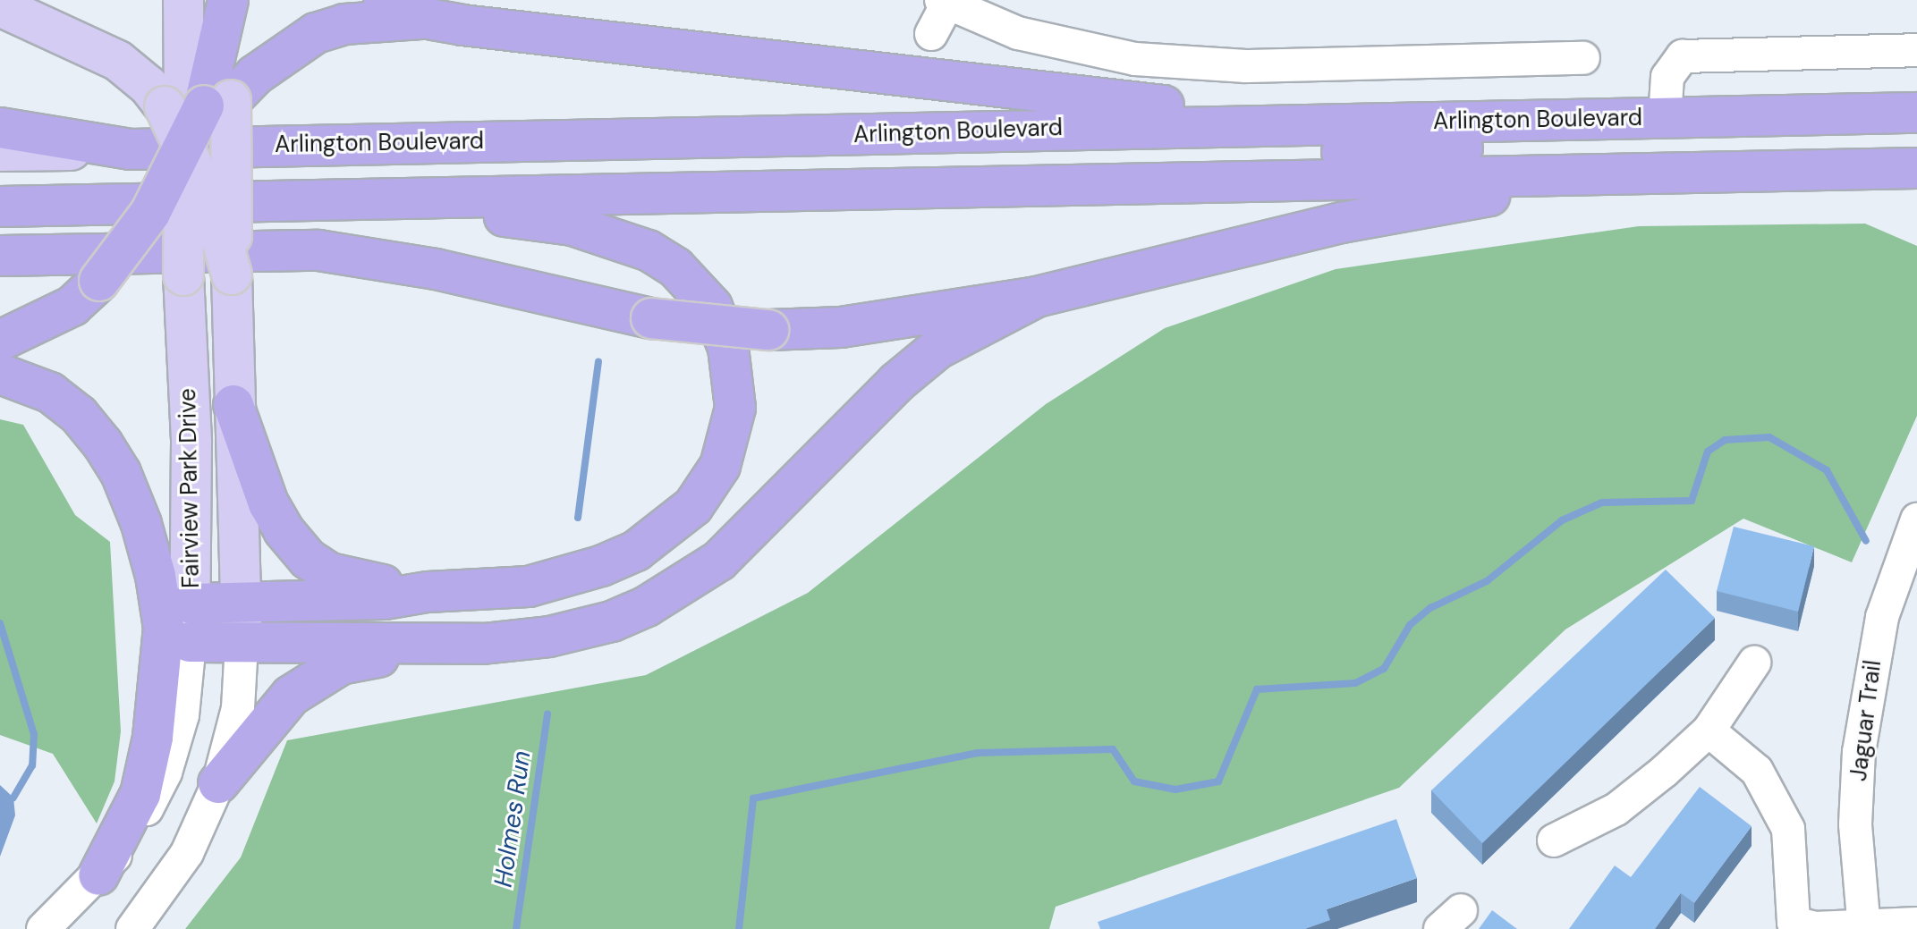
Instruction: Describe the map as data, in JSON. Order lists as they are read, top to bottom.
{
  "streets": {
    "highway": ["Arlington Boulevard"],
    "main road": ["Fairview Park Drive"],
    "street": ["Jaguar Trail"]
  },
  "water": ["Holmes Run"]
}
